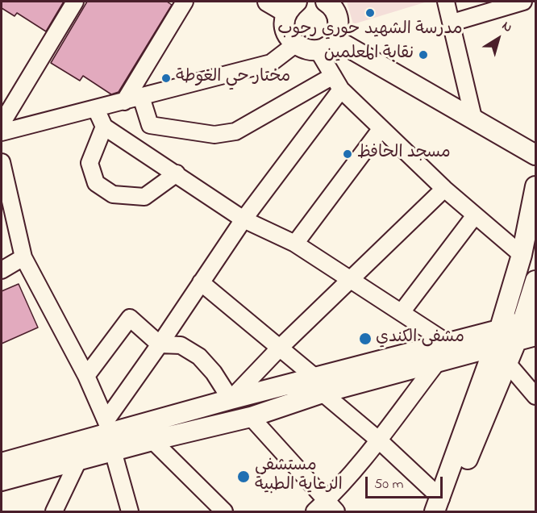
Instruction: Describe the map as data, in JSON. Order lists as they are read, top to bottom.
{
  "places": [
    "مدرسة الشهيد حوري رجوب",
    "نقابة المعلمين",
    "مختار حي الغوطة",
    "مسجد الحافظ",
    "مشفى الكندي",
    "مستشفى الرعاية الطبية"
  ],
  "scale_bar": "50 m",
  "north": "top right"
}
